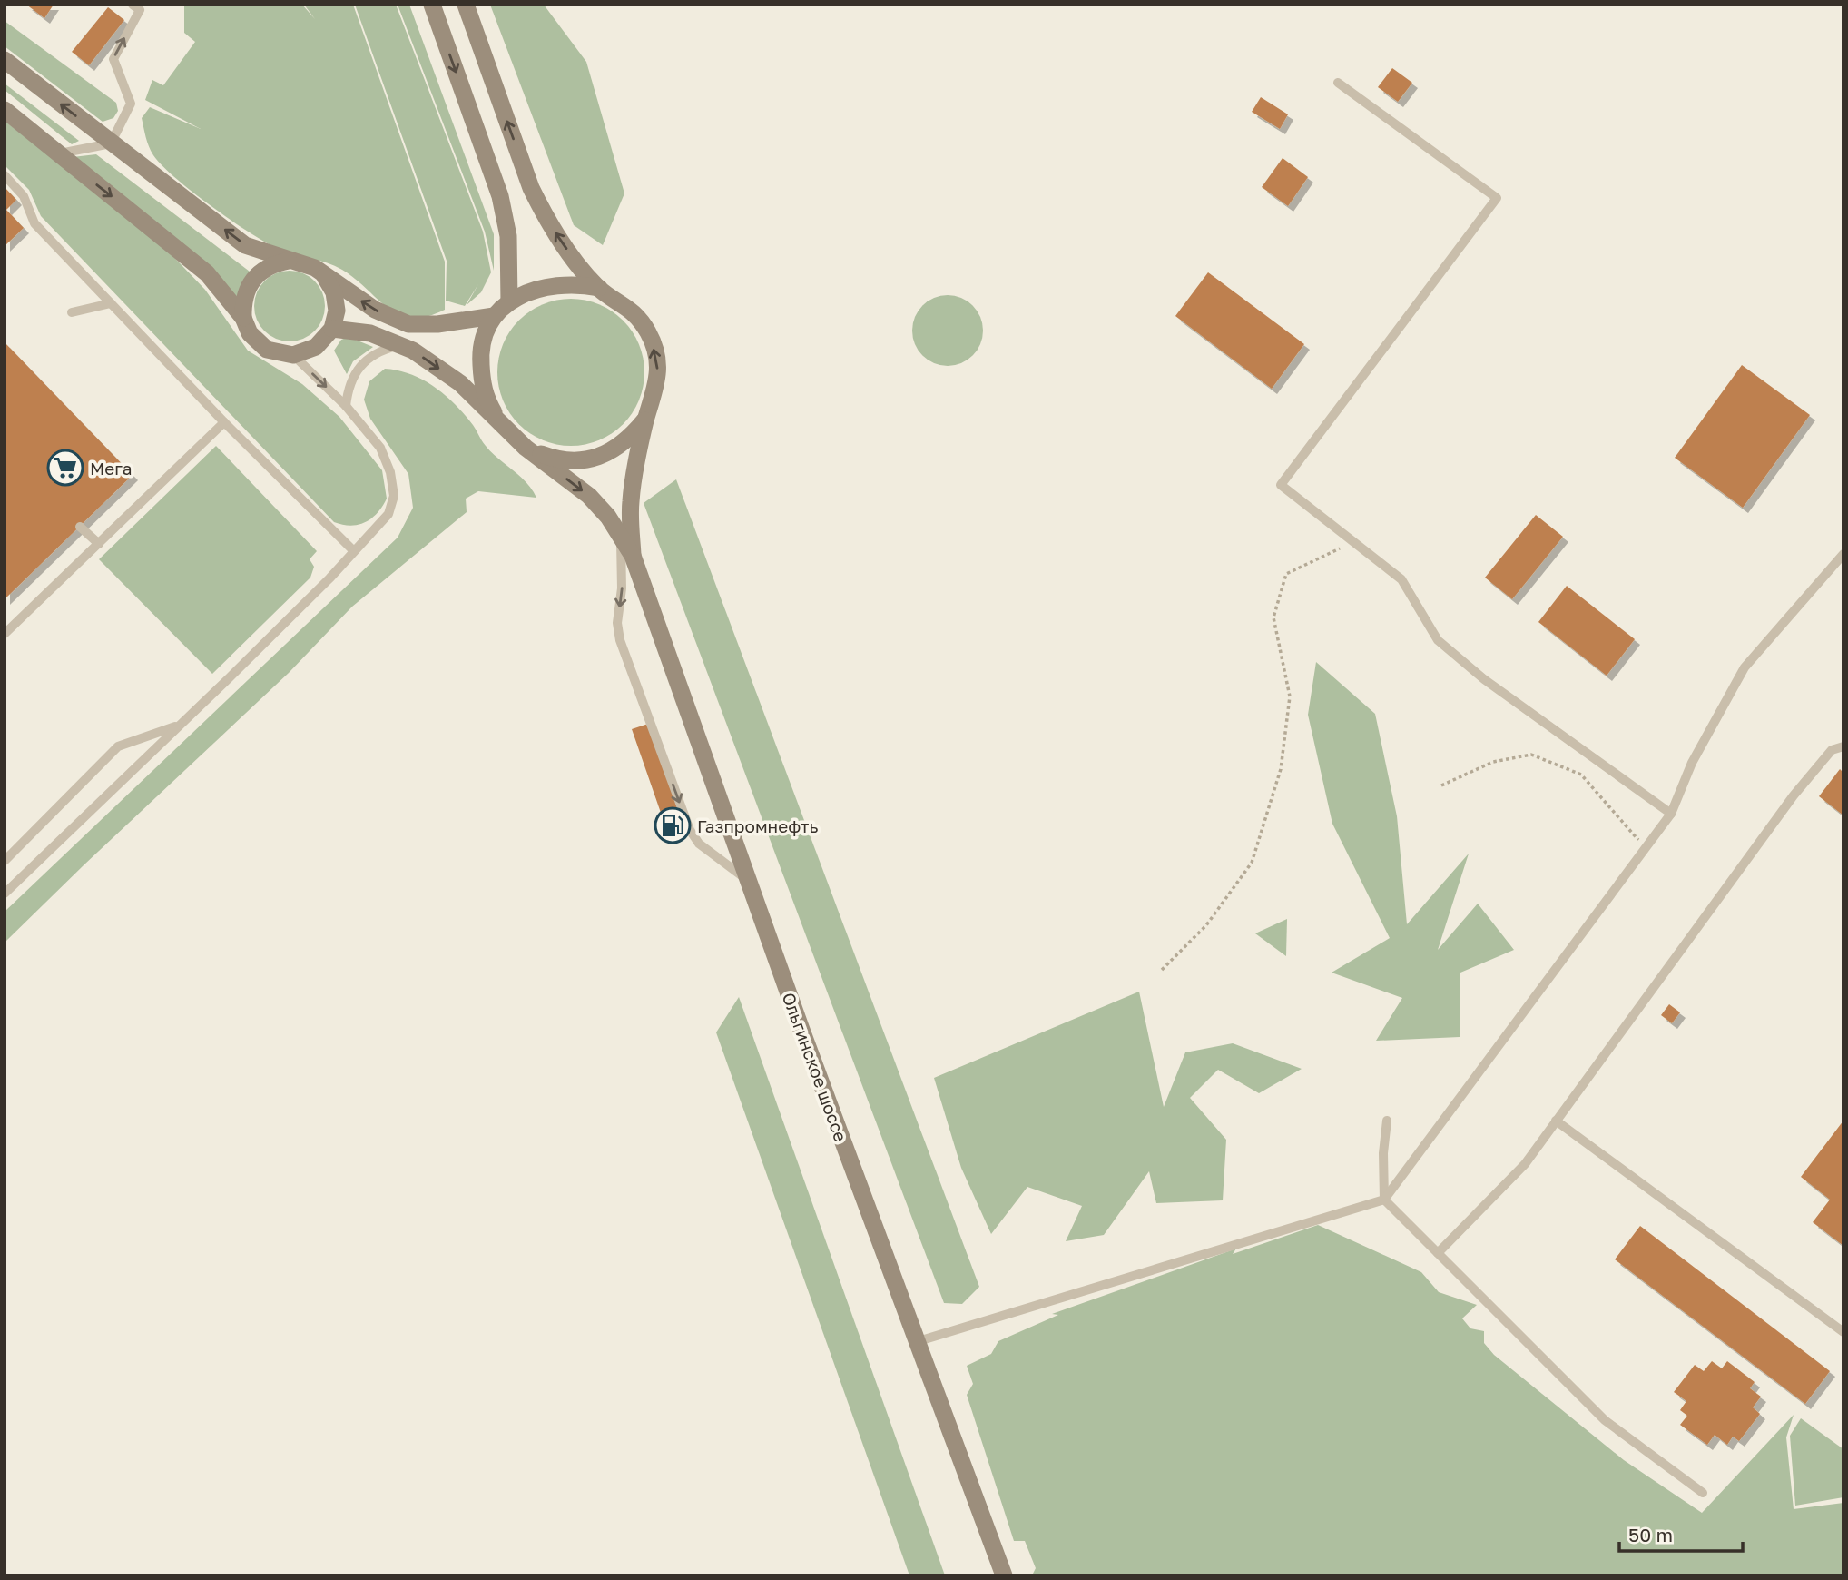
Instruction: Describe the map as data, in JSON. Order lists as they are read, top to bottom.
{
  "streets": {
    "main road": ["Ольгинское шоссе"]
  },
  "places": {
    "supermarket": ["Мега"],
    "fuel station": ["Газпромнефть"]
  },
  "scale_bar": "50 m"
}
